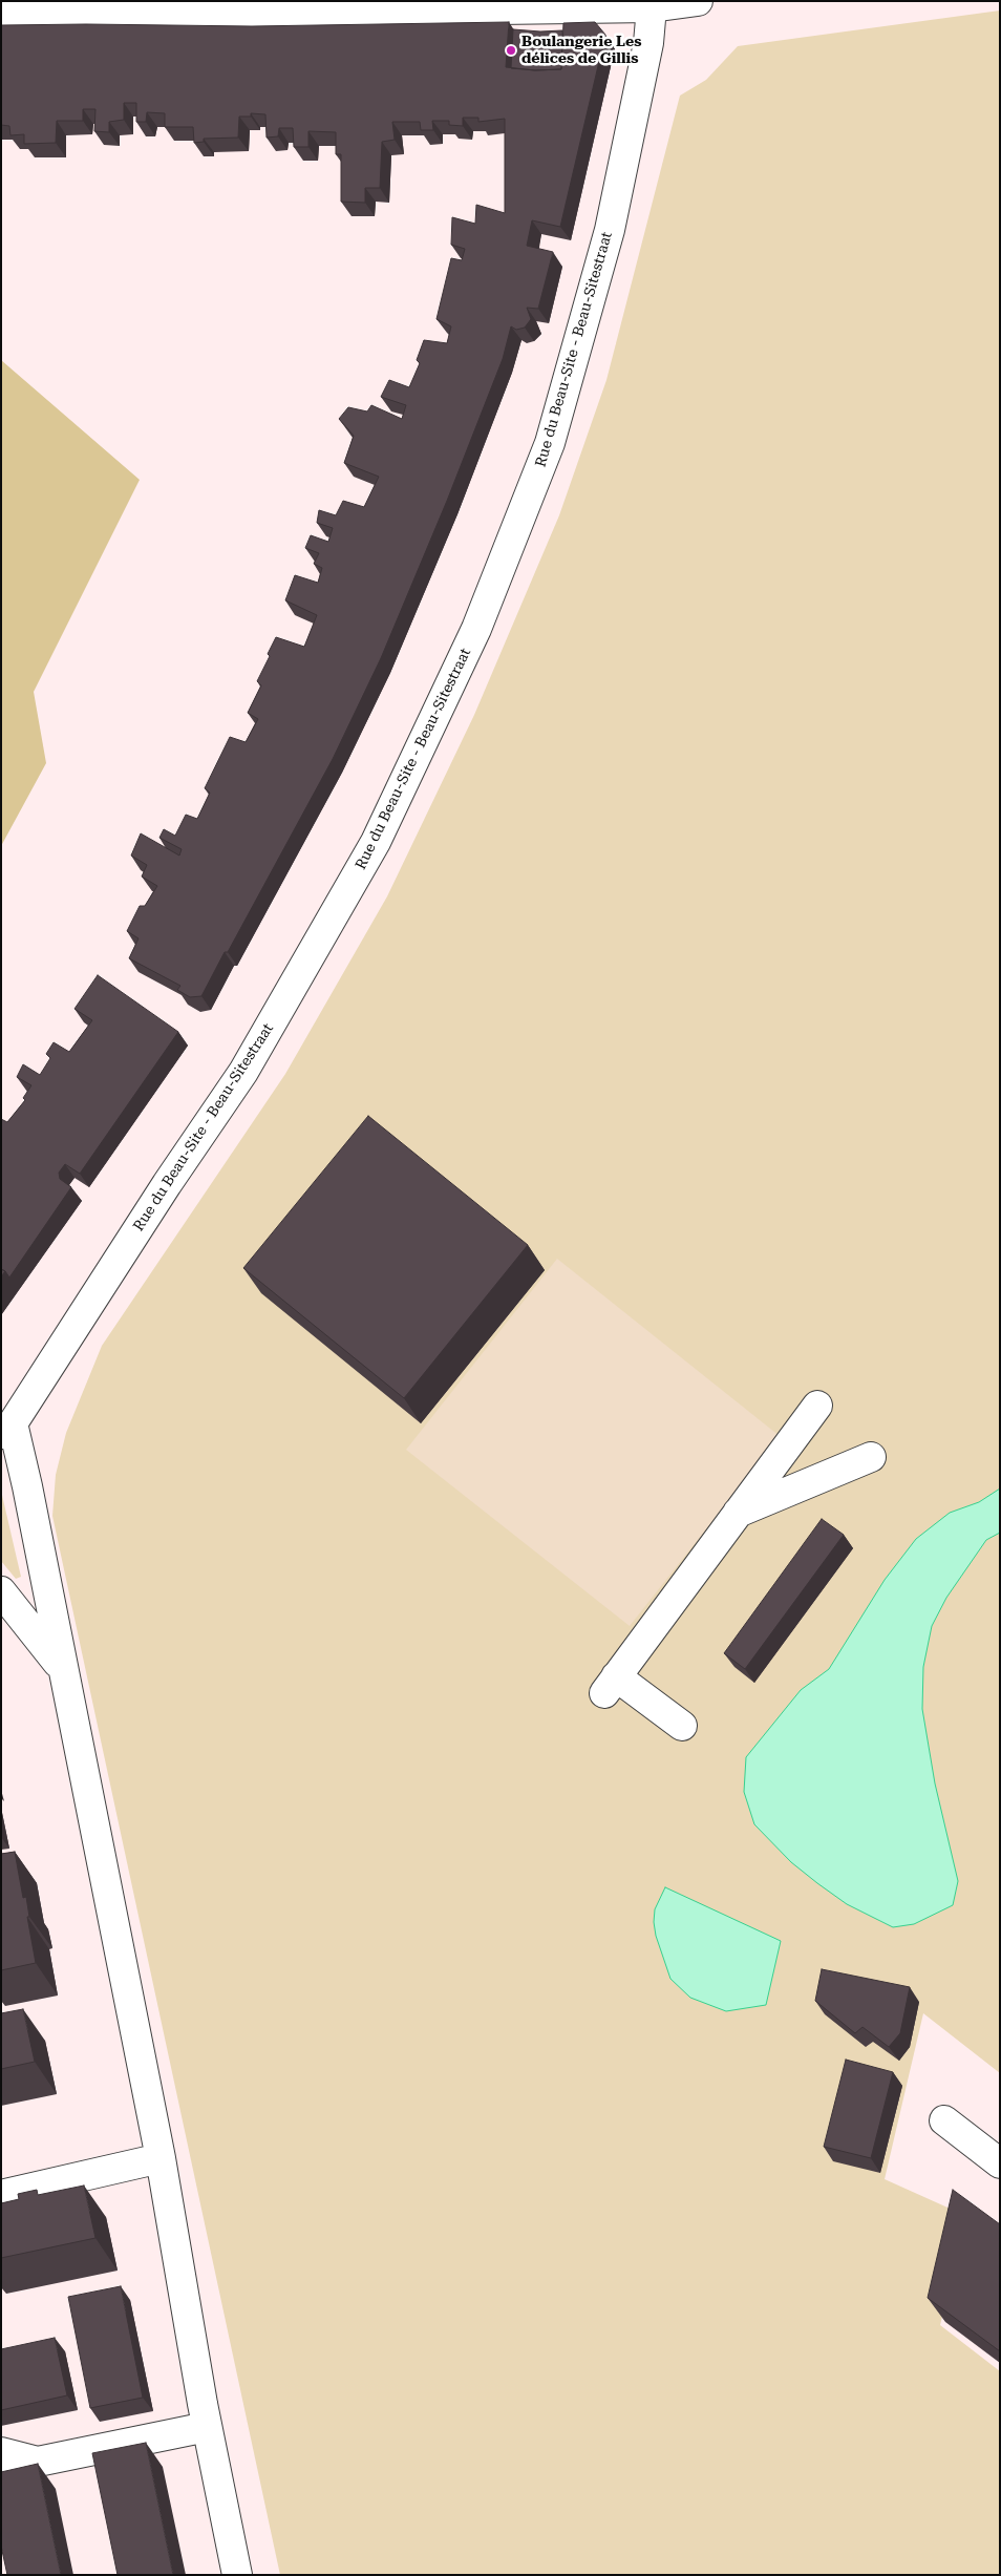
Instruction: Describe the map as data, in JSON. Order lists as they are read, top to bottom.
{
  "streets": {
    "street": ["Rue du Beau-Site - Beau-Sitestraat"]
  },
  "places": ["Boulangerie Les délices de Gillis"]
}
